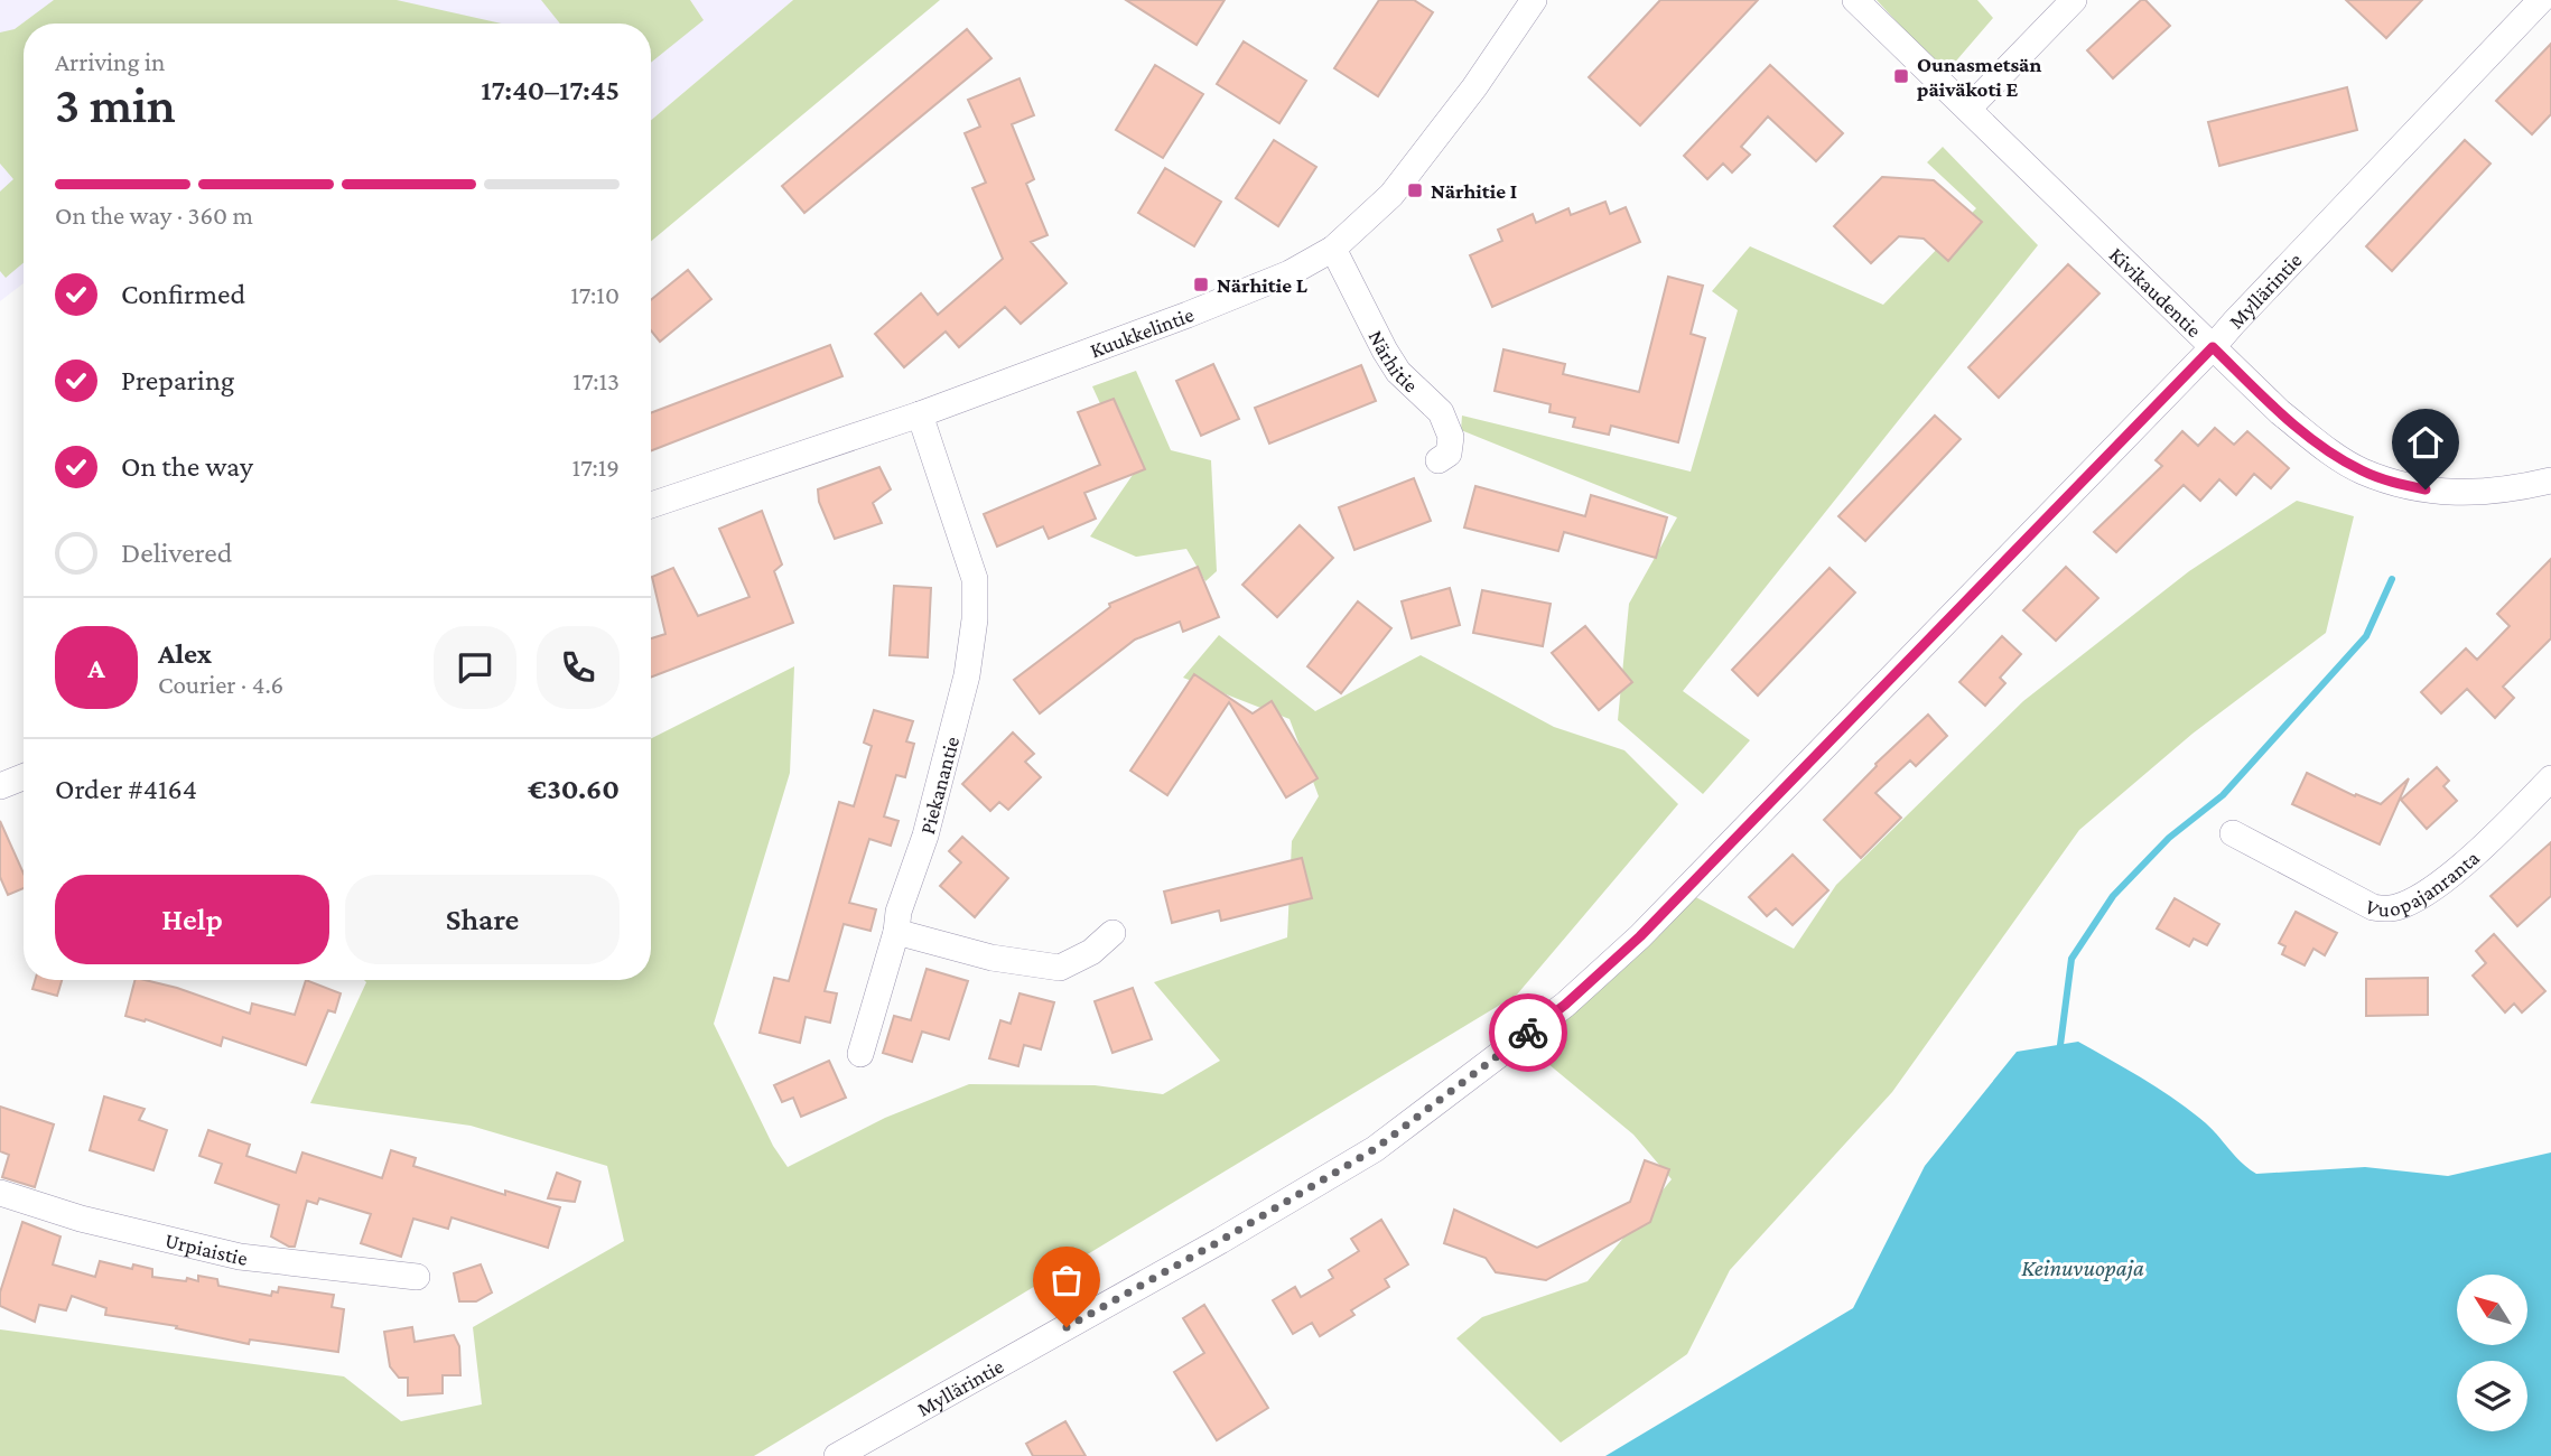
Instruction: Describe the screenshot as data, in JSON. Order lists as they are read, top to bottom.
{
  "streets": {
    "street": [
      "Myllärintie",
      "Kivikaudentie",
      "Kuukkelintie",
      "Närhitie",
      "Piekanantie",
      "Vuopajanranta",
      "Urpiaistie"
    ]
  },
  "crossings": [
    ["Myllärintie", "Kivikaudentie"],
    ["Kuukkelintie", "Närhitie"],
    ["Kuukkelintie", "Piekanantie"]
  ],
  "water": ["Keinuvuopaja"],
  "places": {
    "transit": ["Ounasmetsän päiväkoti E", "Närhitie I", "Närhitie L"]
  },
  "north": "top left",
  "page": {
    "heading": ["3 min", "Arriving in", "17:40–17:45"],
    "panel": [
      "Alex",
      "Courier · 4.6",
      "Order #4164",
      "€30.60"
    ],
    "bar": "On the way · 360 m",
    "list": [
      ["Confirmed", "17:10"],
      ["Preparing", "17:13"],
      ["On the way", "17:19"],
      "Delivered"
    ],
    "round": "A",
    "buttons": ["Help", "Share"]
  }
}
